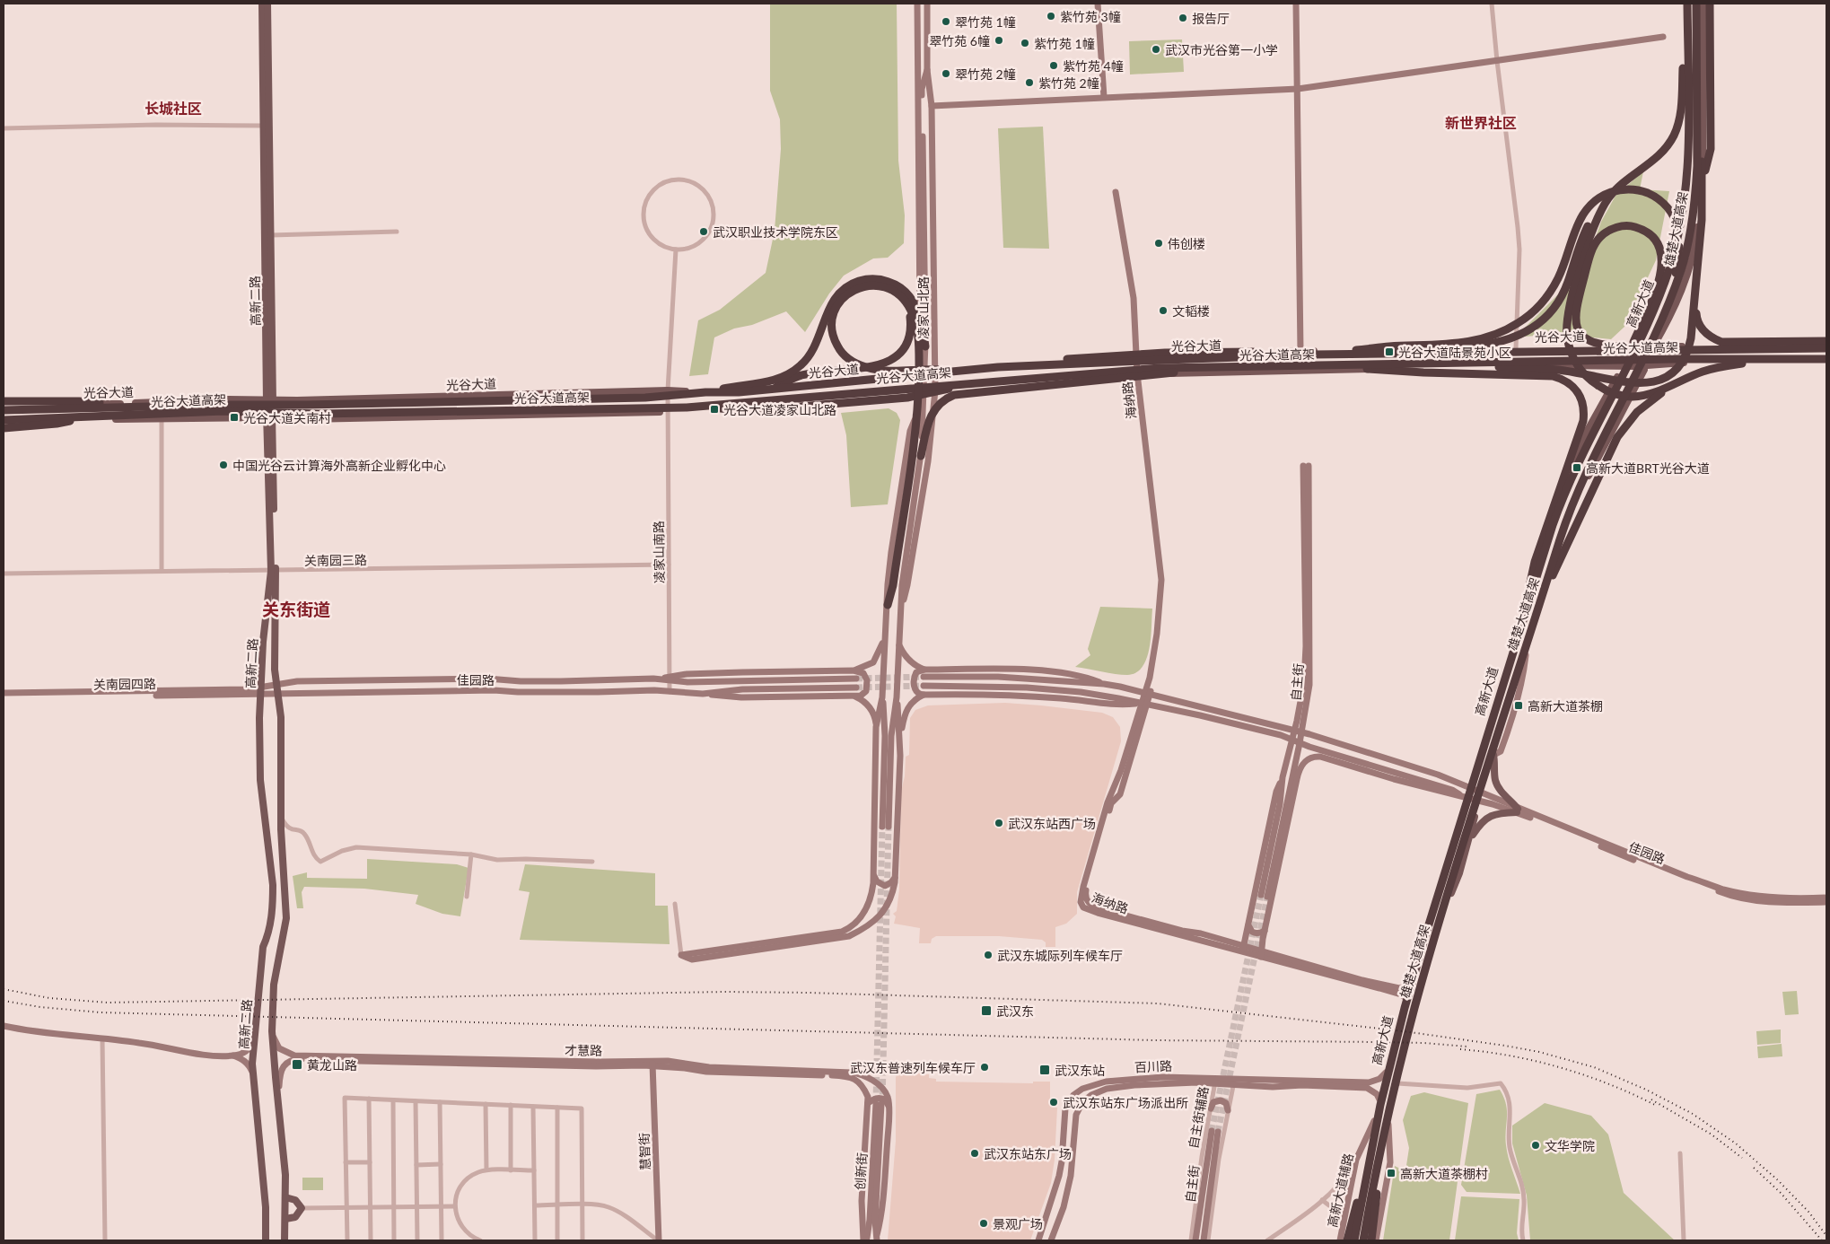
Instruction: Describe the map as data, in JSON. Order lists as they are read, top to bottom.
{
  "streets": {
    "highway": ["雄楚大道高架", "光谷大道高架"],
    "main road": [
      "高新二路",
      "高新大道",
      "凌家山北路",
      "光谷大道",
      "海纳路",
      "佳园路",
      "自主街",
      "关南园四路",
      "才慧路",
      "百川路",
      "慧智街",
      "创新街",
      "高新大道辅路"
    ],
    "street": ["凌家山南路", "关南园三路", "自主街辅路"]
  },
  "crossings": [
    ["雄楚大道高架", "高新大道"],
    ["高新二路", "光谷大道"],
    ["高新二路", "关南园三路"],
    ["高新二路", "佳园路"],
    ["高新二路", "才慧路"],
    ["高新大道", "光谷大道"],
    ["高新大道", "海纳路"],
    ["高新大道", "佳园路"],
    ["高新大道", "百川路"],
    ["高新大道", "高新大道辅路"],
    ["凌家山北路", "光谷大道"],
    ["光谷大道", "光谷大道高架"],
    ["光谷大道", "海纳路"],
    ["光谷大道", "凌家山南路"],
    ["海纳路", "佳园路"],
    ["凌家山南路", "关南园三路"],
    ["凌家山南路", "佳园路"],
    ["佳园路", "自主街"],
    ["才慧路", "慧智街"],
    ["才慧路", "创新街"],
    ["百川路", "自主街辅路"]
  ],
  "districts": ["长城社区", "新世界社区", "关东街道"],
  "places": {
    "other": [
      "紫竹苑 3幢",
      "报告厅",
      "翠竹苑 1幢",
      "翠竹苑 6幢",
      "紫竹苑 1幢",
      "武汉市光谷第一小学",
      "紫竹苑 4幢",
      "翠竹苑 2幢",
      "紫竹苑 2幢",
      "武汉职业技术学院东区",
      "伟创楼",
      "文韬楼",
      "中国光谷云计算海外高新企业孵化中心",
      "武汉东站西广场",
      "武汉东城际列车候车厅",
      "武汉东普速列车候车厅",
      "武汉东站东广场派出所",
      "文华学院",
      "武汉东站东广场",
      "景观广场"
    ],
    "transit": [
      "光谷大道陆景苑小区",
      "光谷大道凌家山北路",
      "光谷大道关南村",
      "高新大道BRT光谷大道",
      "高新大道茶棚",
      "武汉东",
      "黄龙山路",
      "武汉东站",
      "高新大道茶棚村"
    ]
  }
}
